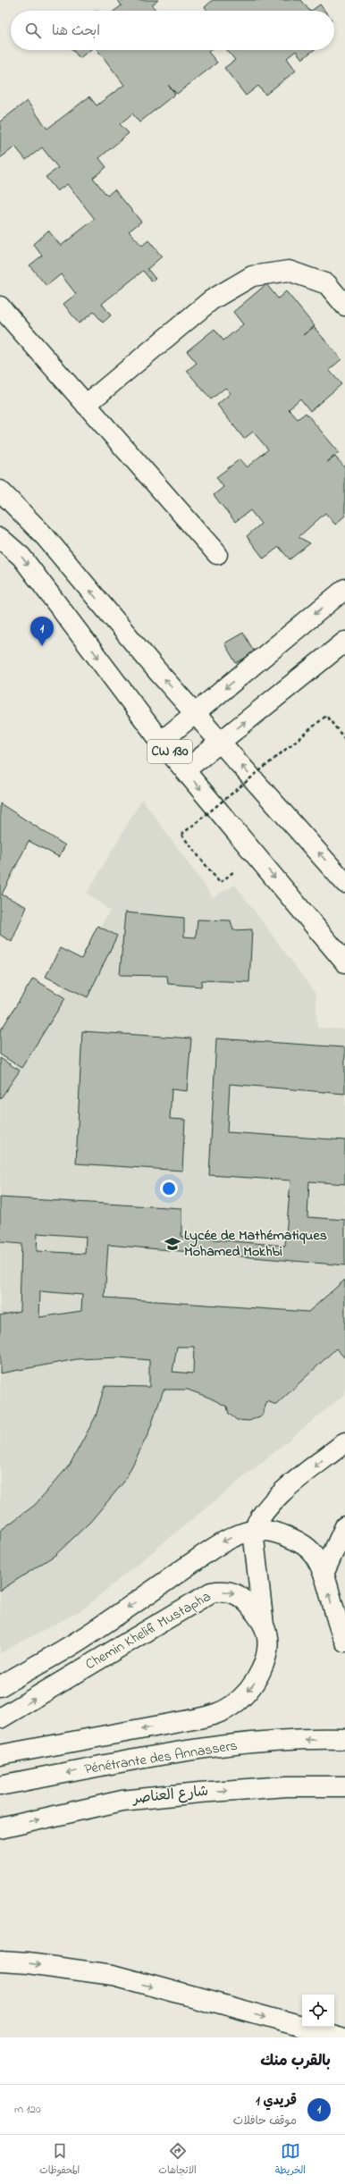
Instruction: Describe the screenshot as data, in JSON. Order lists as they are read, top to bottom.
{
  "streets": {
    "main road": [
      "CW 130",
      "Chemin Khelifi Mustapha",
      "Pénétrante des Annassers",
      "شارع العناصر"
    ]
  },
  "one_way": ["Pénétrante des Annassers", "شارع العناصر"],
  "places": {
    "school or university": ["Lycée de Mathématiques Mohamed Mokhbi"]
  },
  "page": {
    "search": "ابحث هنا",
    "pins": "1",
    "heading": "بالقرب منك",
    "list": [
      {
        "mark": "1",
        "name": "قريدي 1",
        "note": "موقف حافلات",
        "value": "120 m"
      }
    ],
    "nav": ["الخريطة", "الاتجاهات", "المحفوظات"]
  }
}
